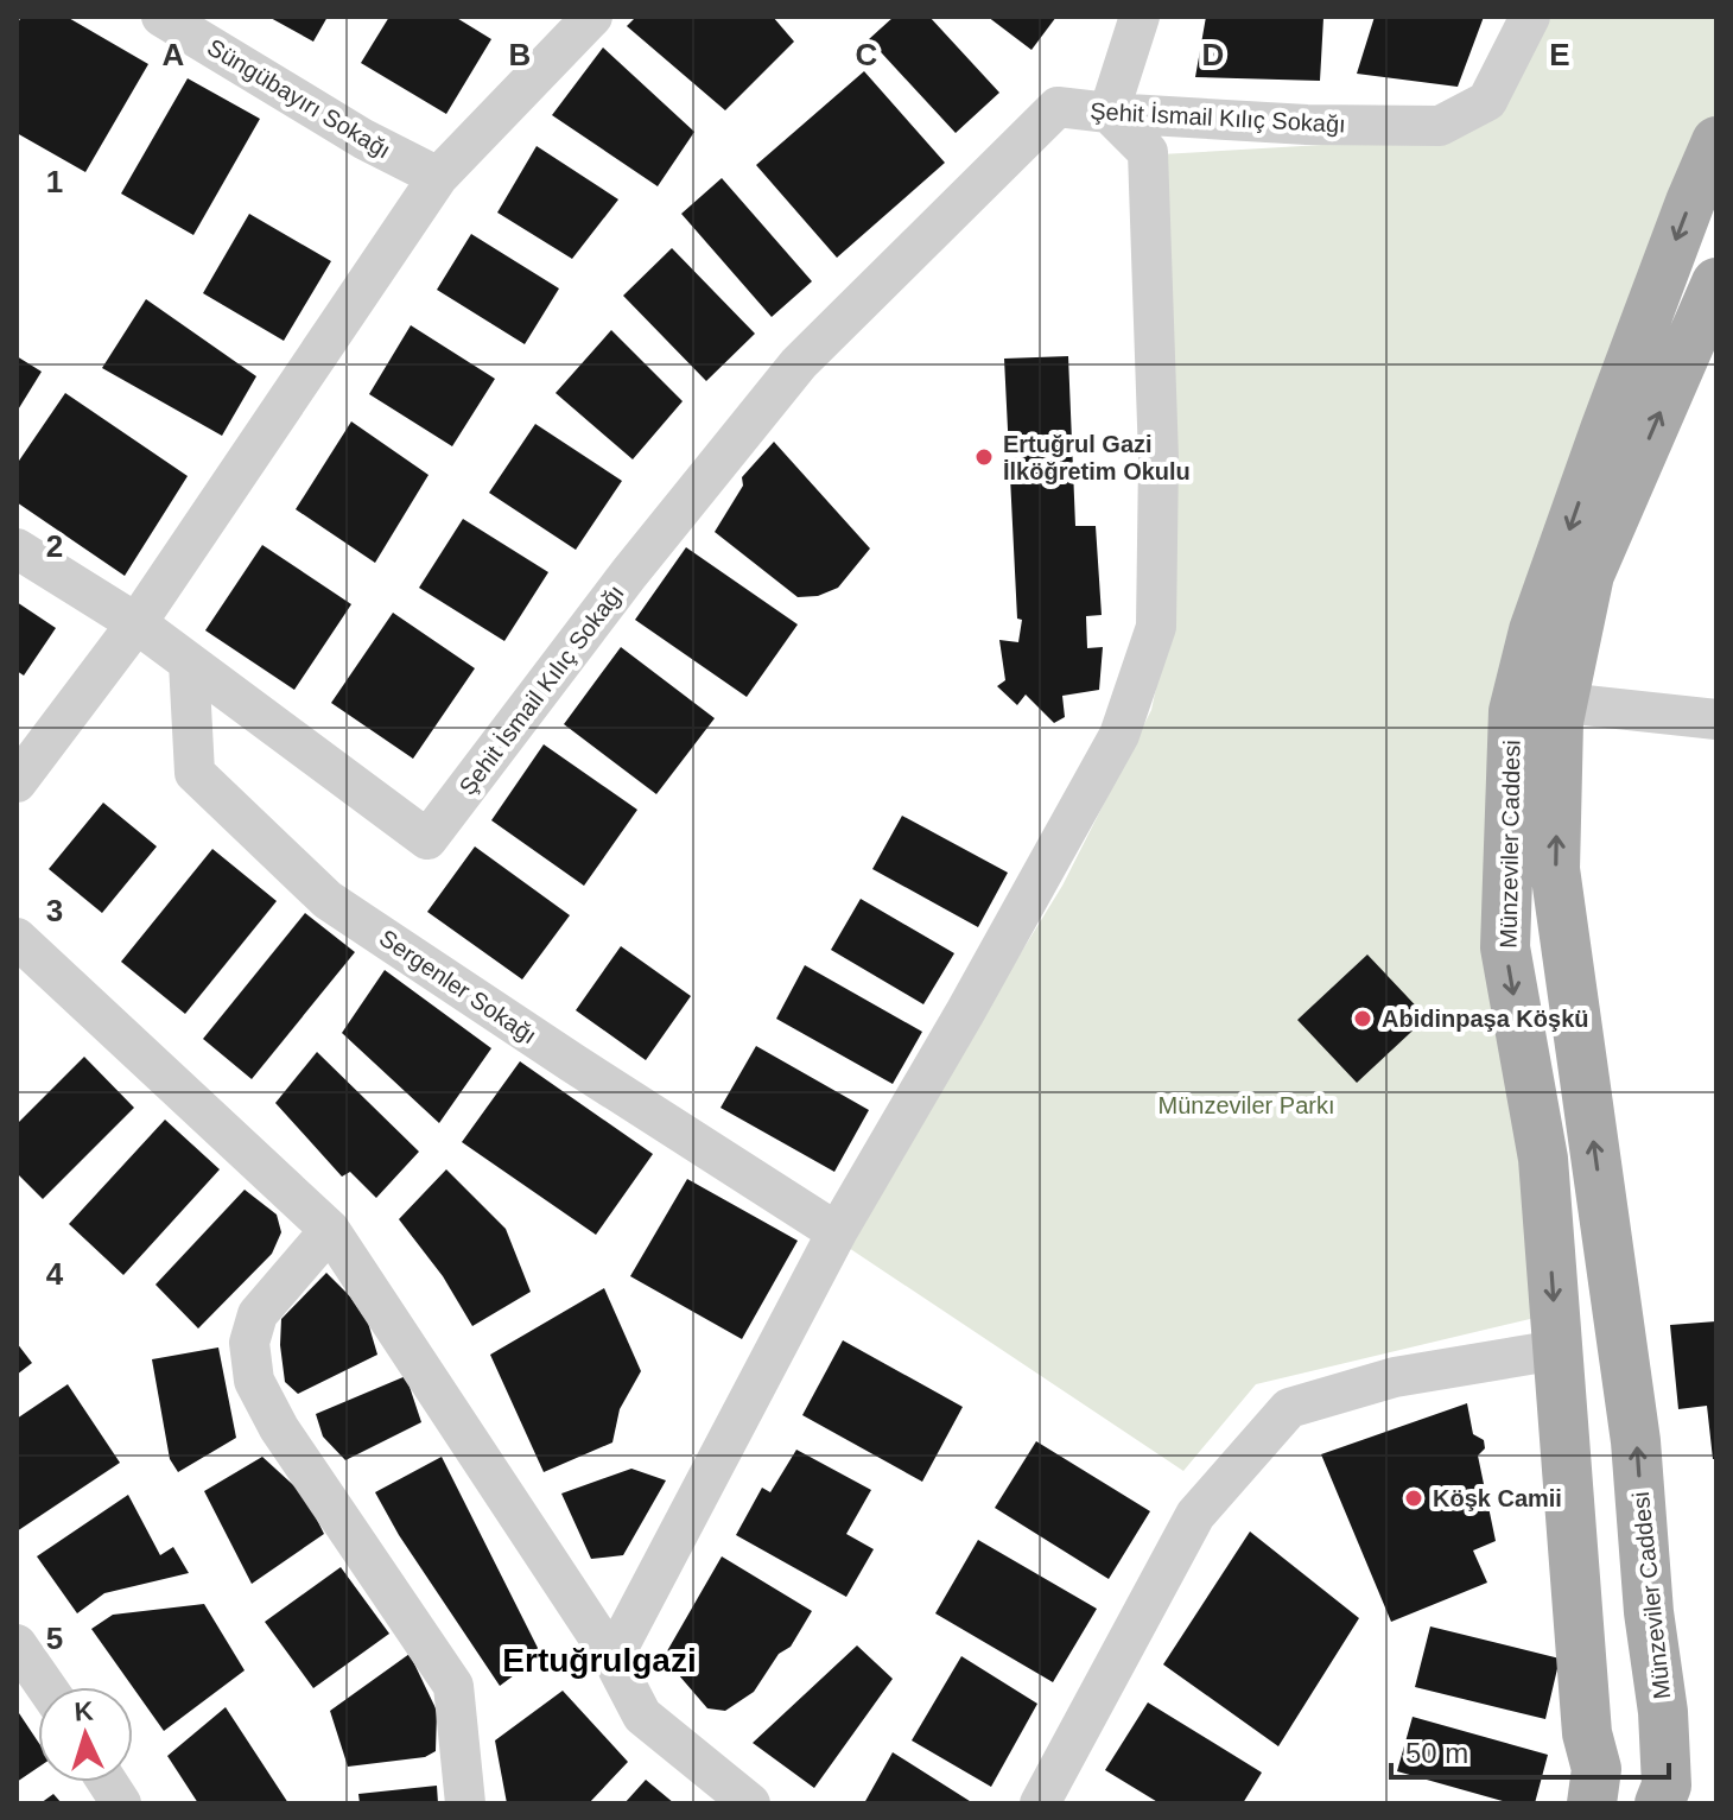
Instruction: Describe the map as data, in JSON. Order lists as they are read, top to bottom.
{
  "streets": {
    "main road": ["Münzeviler Caddesi"],
    "street": ["Süngübayırı Sokağı", "Şehit İsmail Kılıç Sokağı", "Sergenler Sokağı"]
  },
  "crossings": [
    ["Şehit İsmail Kılıç Sokağı", "Sergenler Sokağı"]
  ],
  "districts": ["Ertuğrulgazi"],
  "parks": ["Münzeviler Parkı"],
  "places": ["Ertuğrul Gazi İlköğretim Okulu", "Abidinpaşa Köşkü", "Köşk Camii"],
  "scale_bar": "50 m",
  "north": "top",
  "grid": {
    "columns": [
      "A",
      "B",
      "C",
      "D",
      "E"
    ],
    "rows": [
      "1",
      "2",
      "3",
      "4",
      "5"
    ]
  }
}
